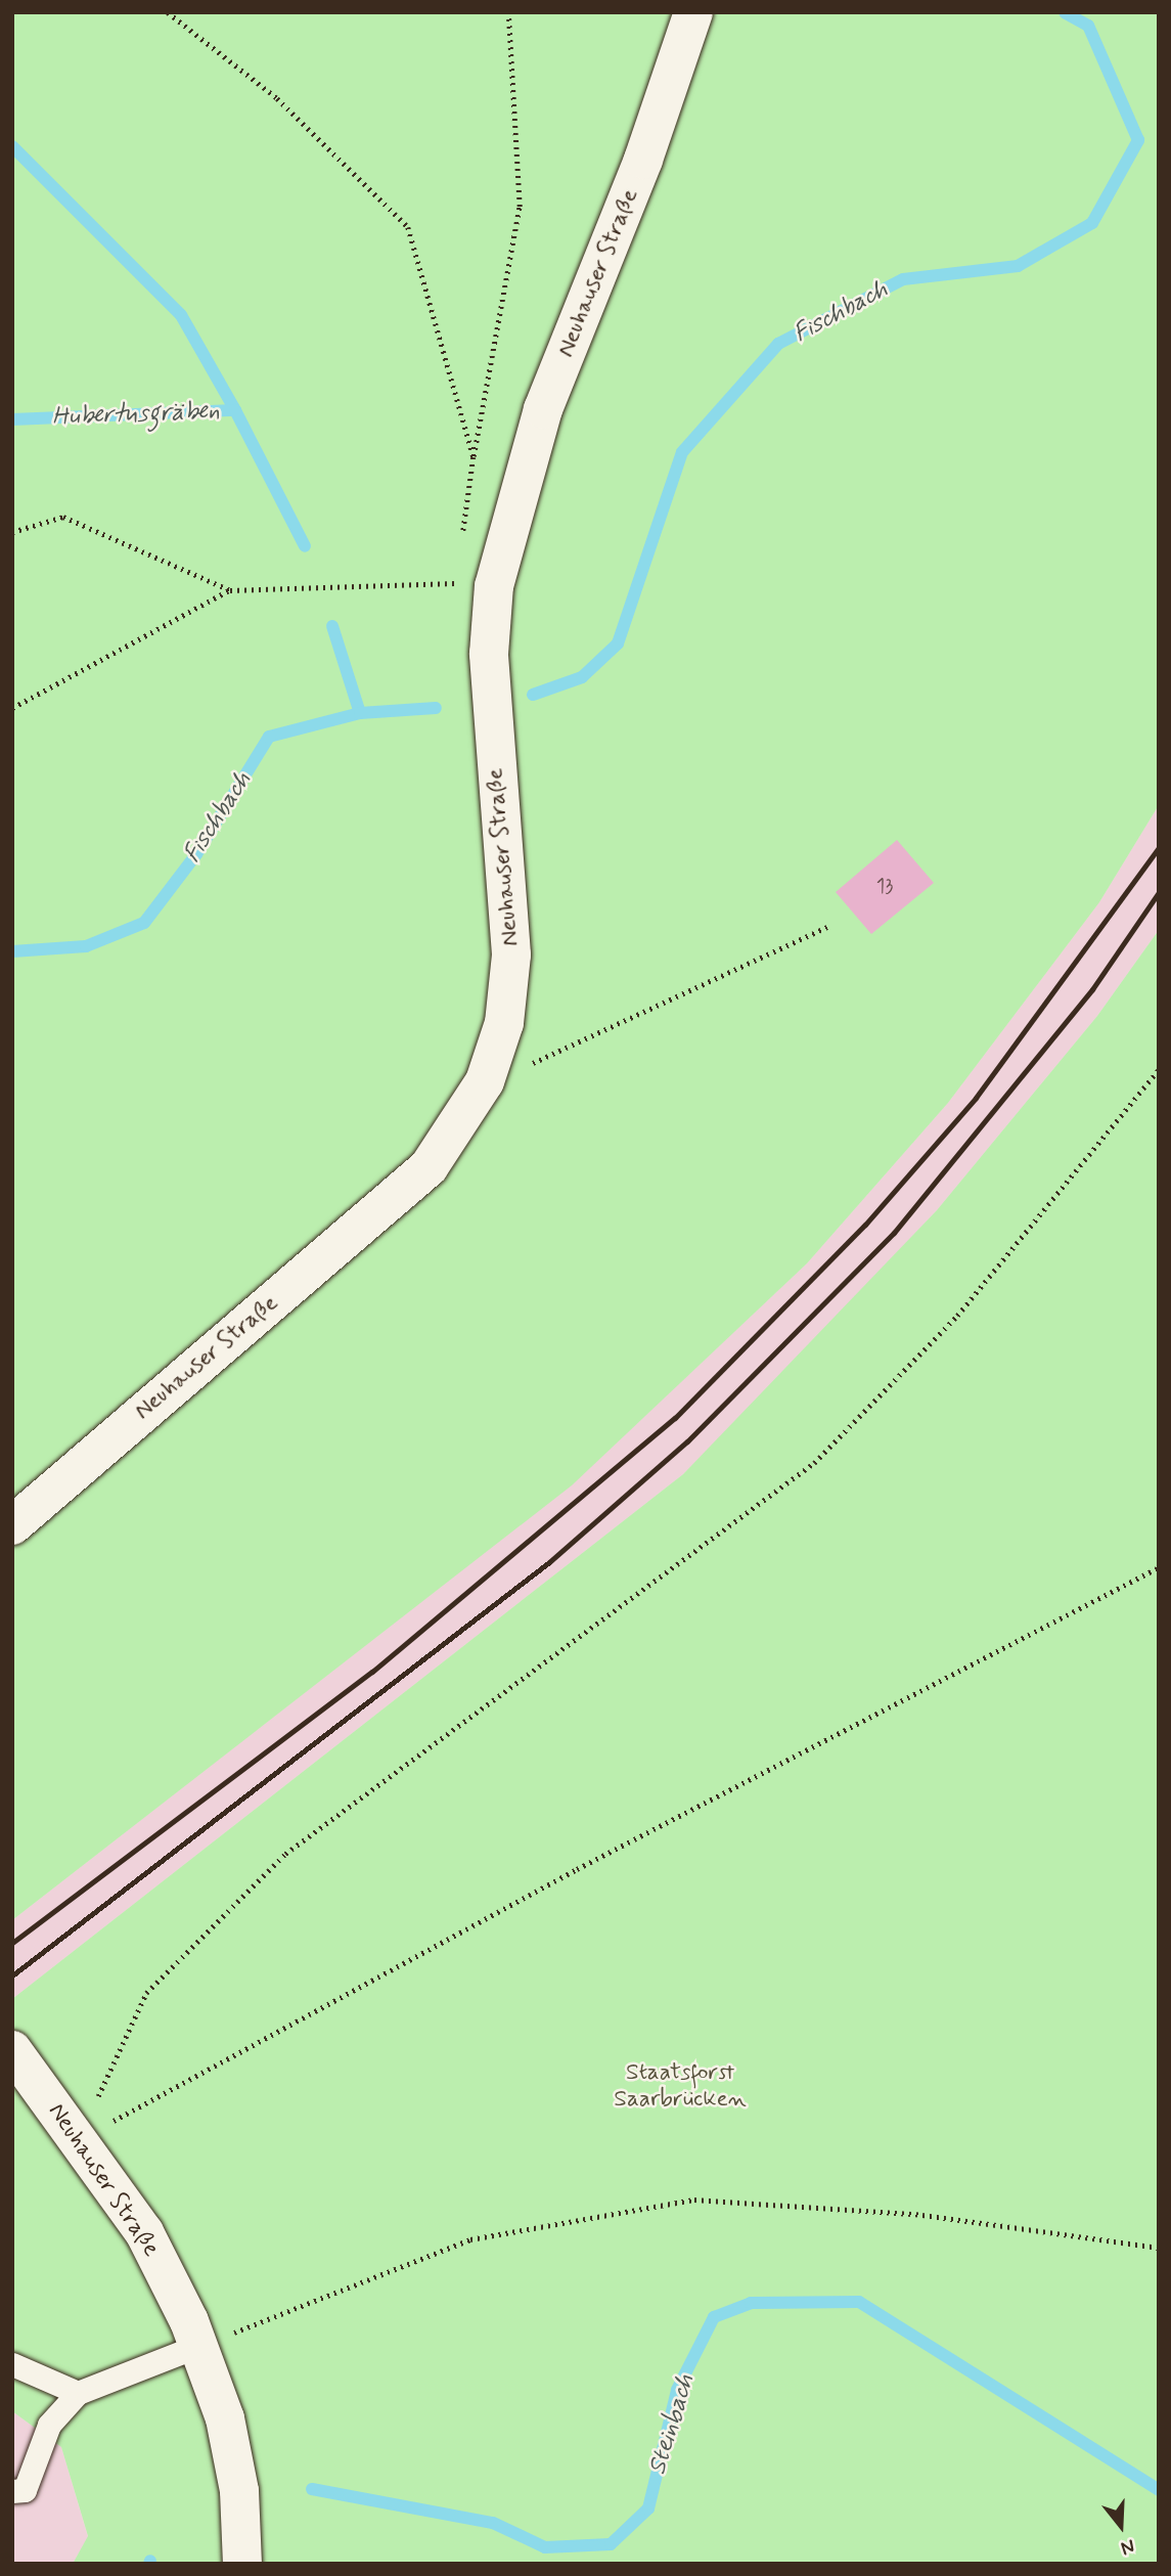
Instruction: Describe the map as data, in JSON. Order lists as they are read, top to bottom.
{
  "streets": {
    "main road": ["Neuhauser Straße"]
  },
  "water": ["Fischbach", "Hubertusgräben", "Steinbach"],
  "parks": ["Staatsforst Saarbrücken"],
  "house_numbers": ["13"],
  "north": "bottom"
}
